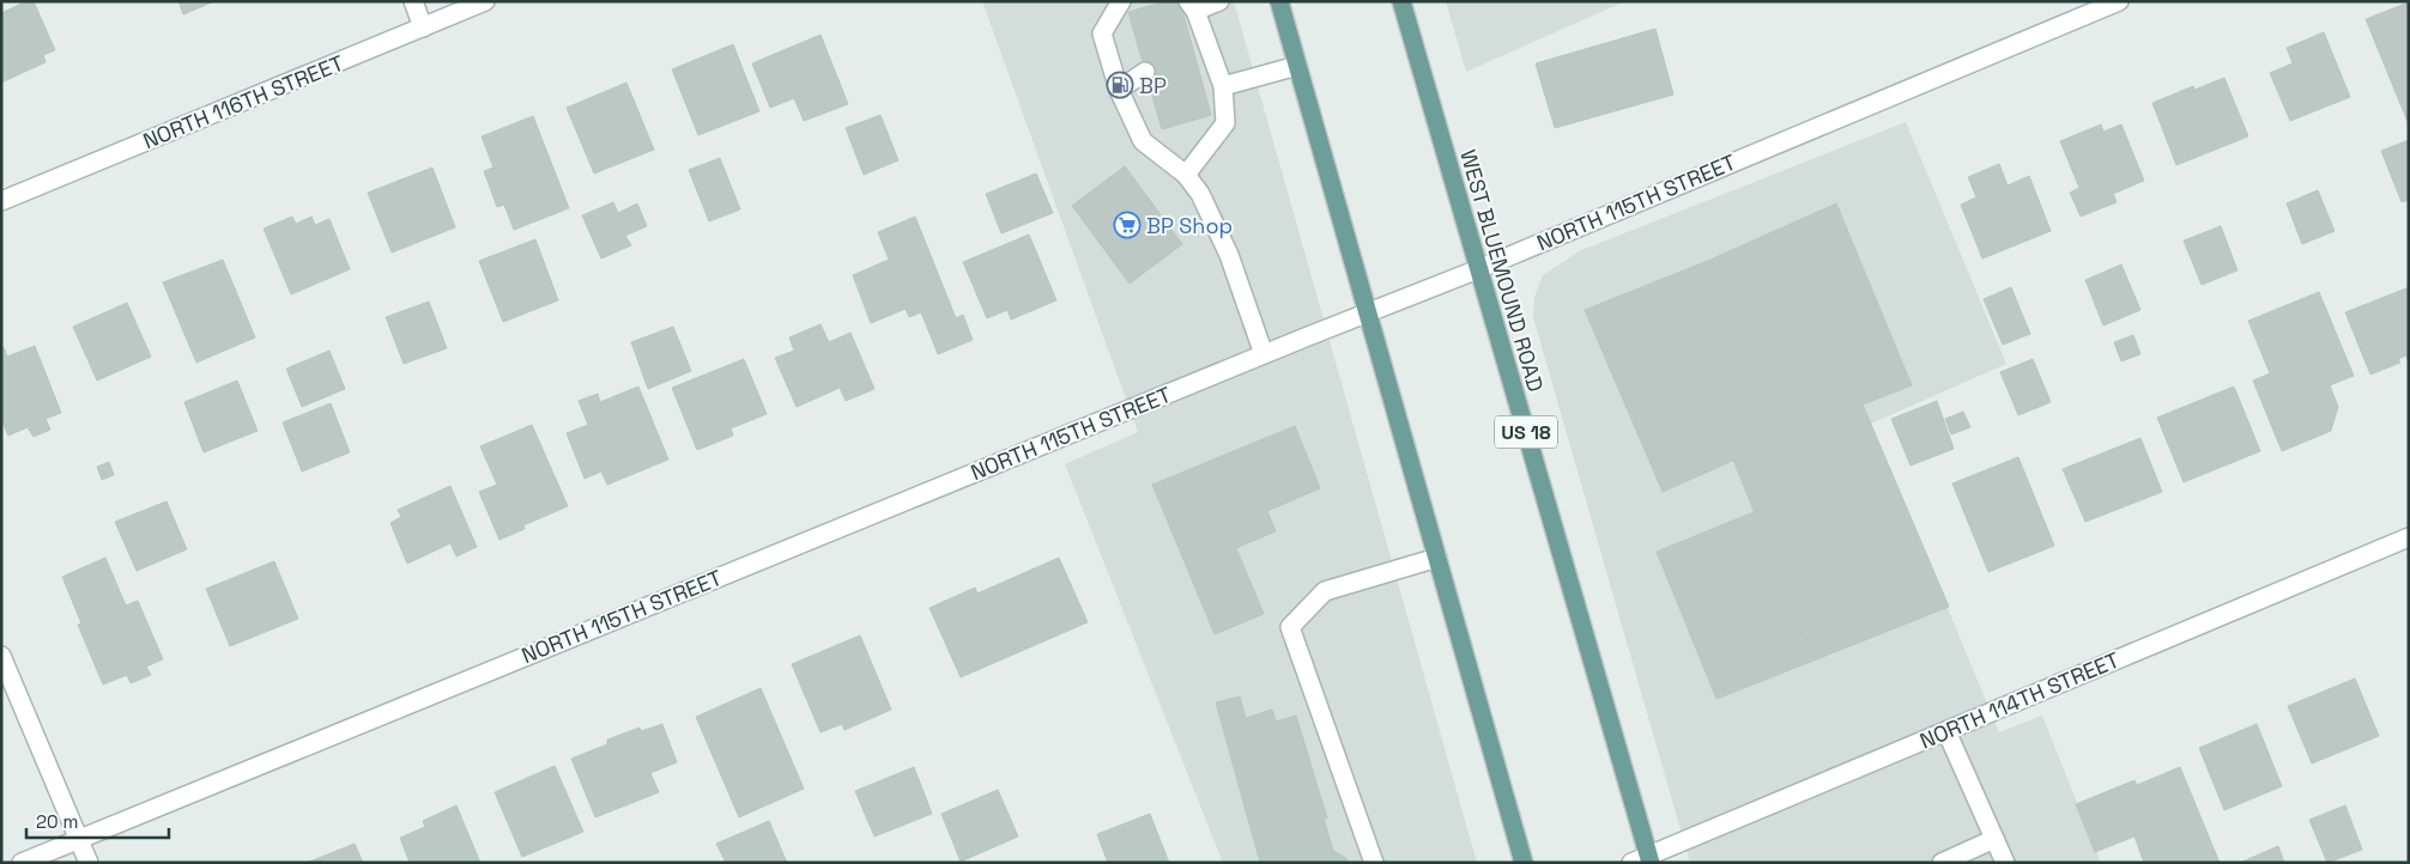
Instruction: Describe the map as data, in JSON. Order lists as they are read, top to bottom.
{
  "streets": {
    "main road": ["WEST BLUEMOUND ROAD", "US 18"],
    "street": ["NORTH 116TH STREET", "NORTH 115TH STREET", "NORTH 114TH STREET"]
  },
  "crossings": [
    ["NORTH 115TH STREET", "WEST BLUEMOUND ROAD"],
    ["WEST BLUEMOUND ROAD", "NORTH 114TH STREET"]
  ],
  "places": {
    "fuel station": ["BP"],
    "supermarket": ["BP Shop"]
  },
  "scale_bar": "20 m"
}
